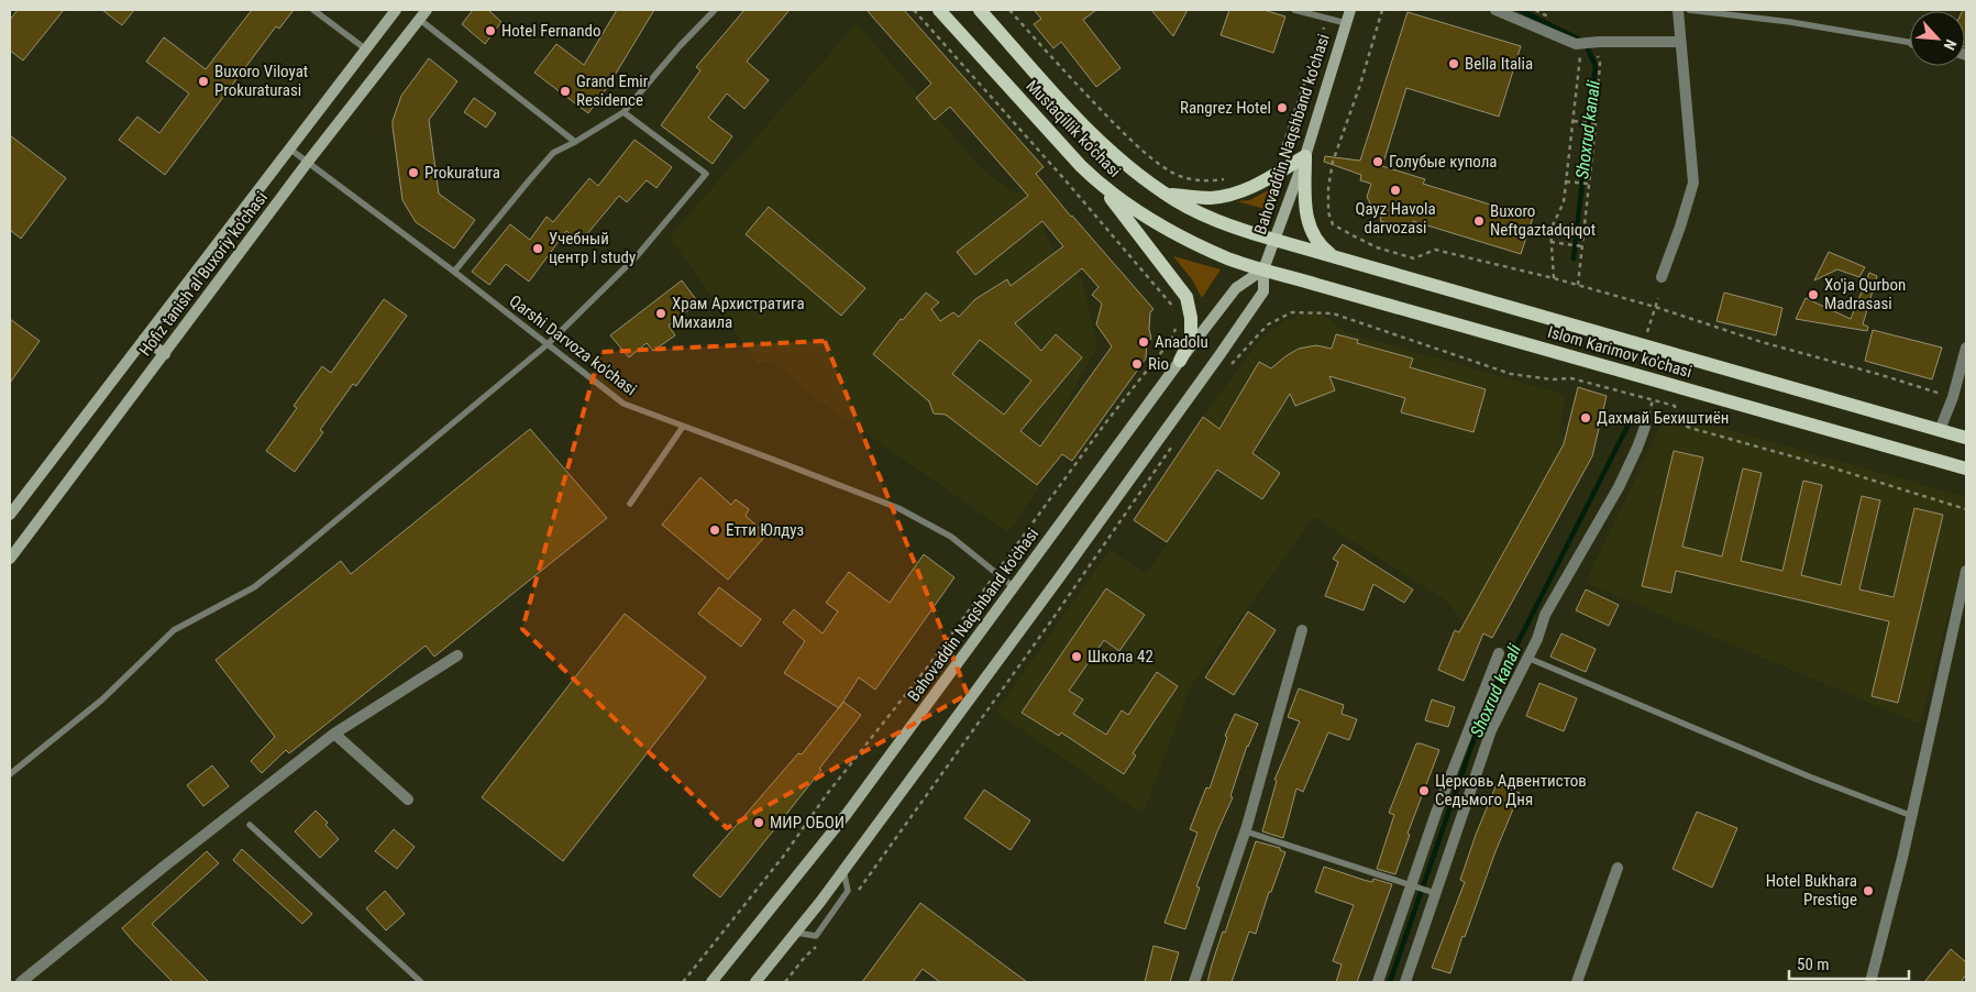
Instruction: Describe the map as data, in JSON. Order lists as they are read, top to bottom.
{
  "streets": {
    "main road": [
      "Mustaqillik ko'chasi",
      "Bahovaddin Naqshband ko'chasi",
      "Hofiz tanish al Buxoriy ko'chasi",
      "Islom Karimov ko'chasi"
    ],
    "lane": ["Qarshi Darvoza ko'chasi"]
  },
  "crossings": [
    ["Mustaqillik ko'chasi", "Bahovaddin Naqshband ko'chasi"],
    ["Mustaqillik ko'chasi", "Islom Karimov ko'chasi"],
    ["Bahovaddin Naqshband ko'chasi", "Qarshi Darvoza ko'chasi"],
    ["Bahovaddin Naqshband ko'chasi", "Islom Karimov ko'chasi"],
    ["Hofiz tanish al Buxoriy ko'chasi", "Qarshi Darvoza ko'chasi"]
  ],
  "water": ["Shoxrud kanali"],
  "places": [
    "Hotel Fernando",
    "Bella Italia",
    "Buxoro Viloyat Prokuraturasi",
    "Grand Emir Residence",
    "Rangrez Hotel",
    "Голубые купола",
    "Prokuratura",
    "Qayz Havola darvozasi",
    "Buxoro Neftgaztadqiqot",
    "Учебный центр I study",
    "Xo'ja Qurbon Madrasasi",
    "Храм Архистратига Михаила",
    "Anadolu",
    "Rio",
    "Дахмай Бехиштиён",
    "Етти Юлдуз",
    "Школа 42",
    "Церковь Адвентистов Седьмого Дня",
    "МИР ОБОИ",
    "Hotel Bukhara Prestige"
  ],
  "scale_bar": "50 m",
  "north": "bottom right"
}
